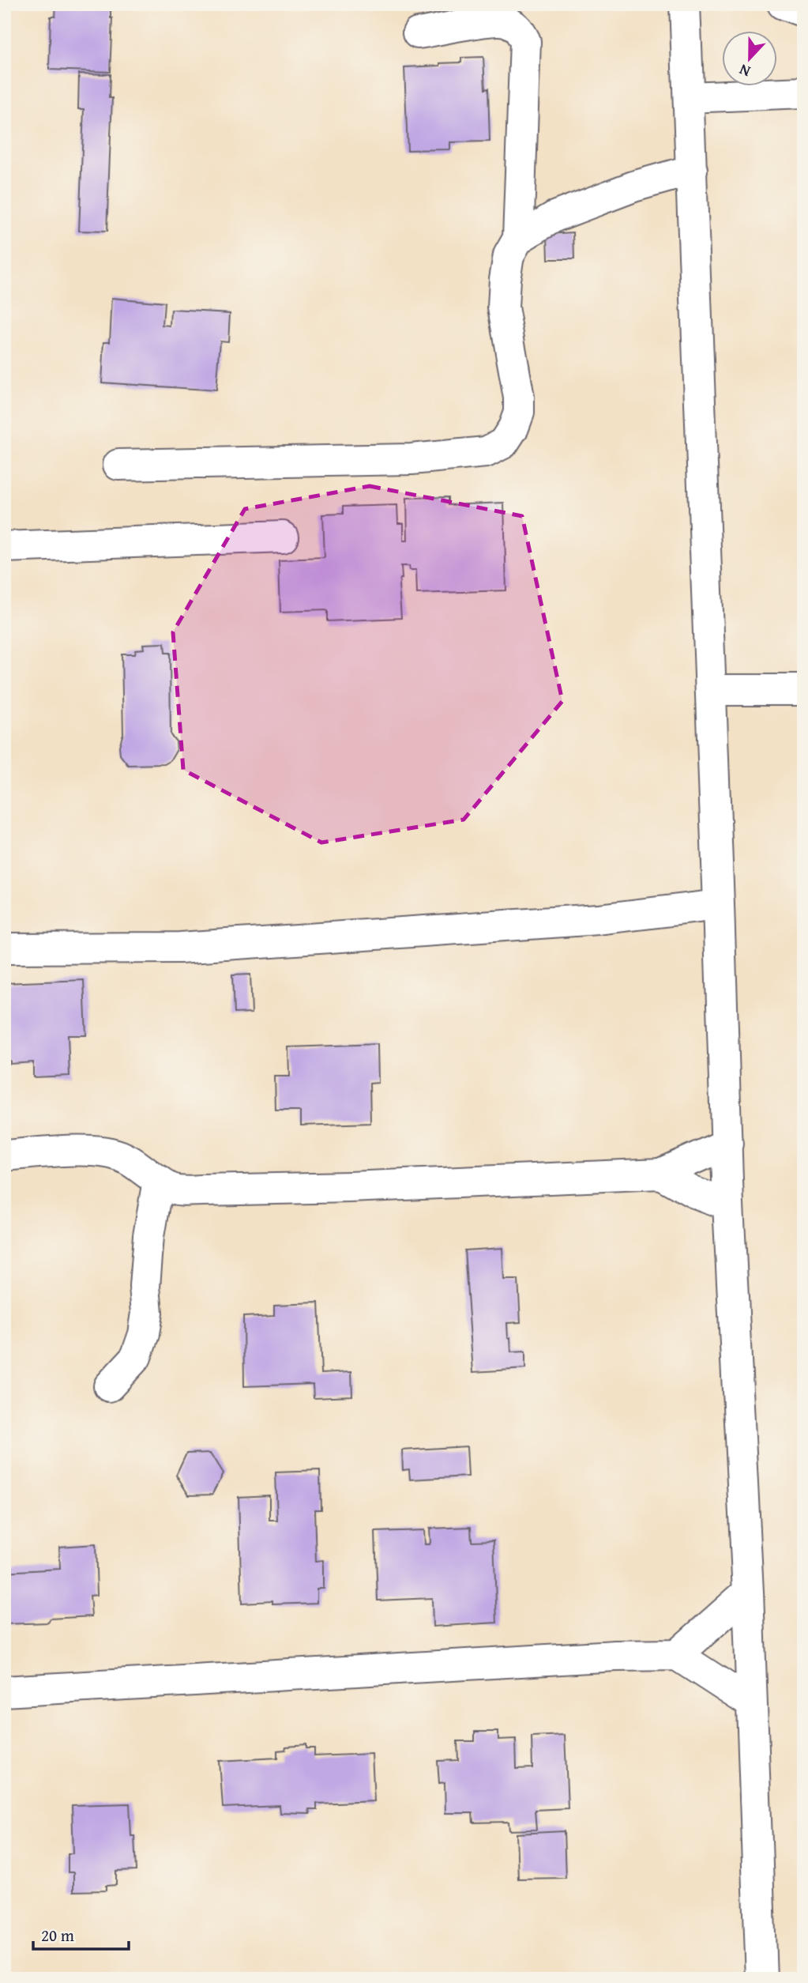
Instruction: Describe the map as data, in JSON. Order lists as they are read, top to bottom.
{
  "scale_bar": "20 m",
  "north": "bottom"
}
